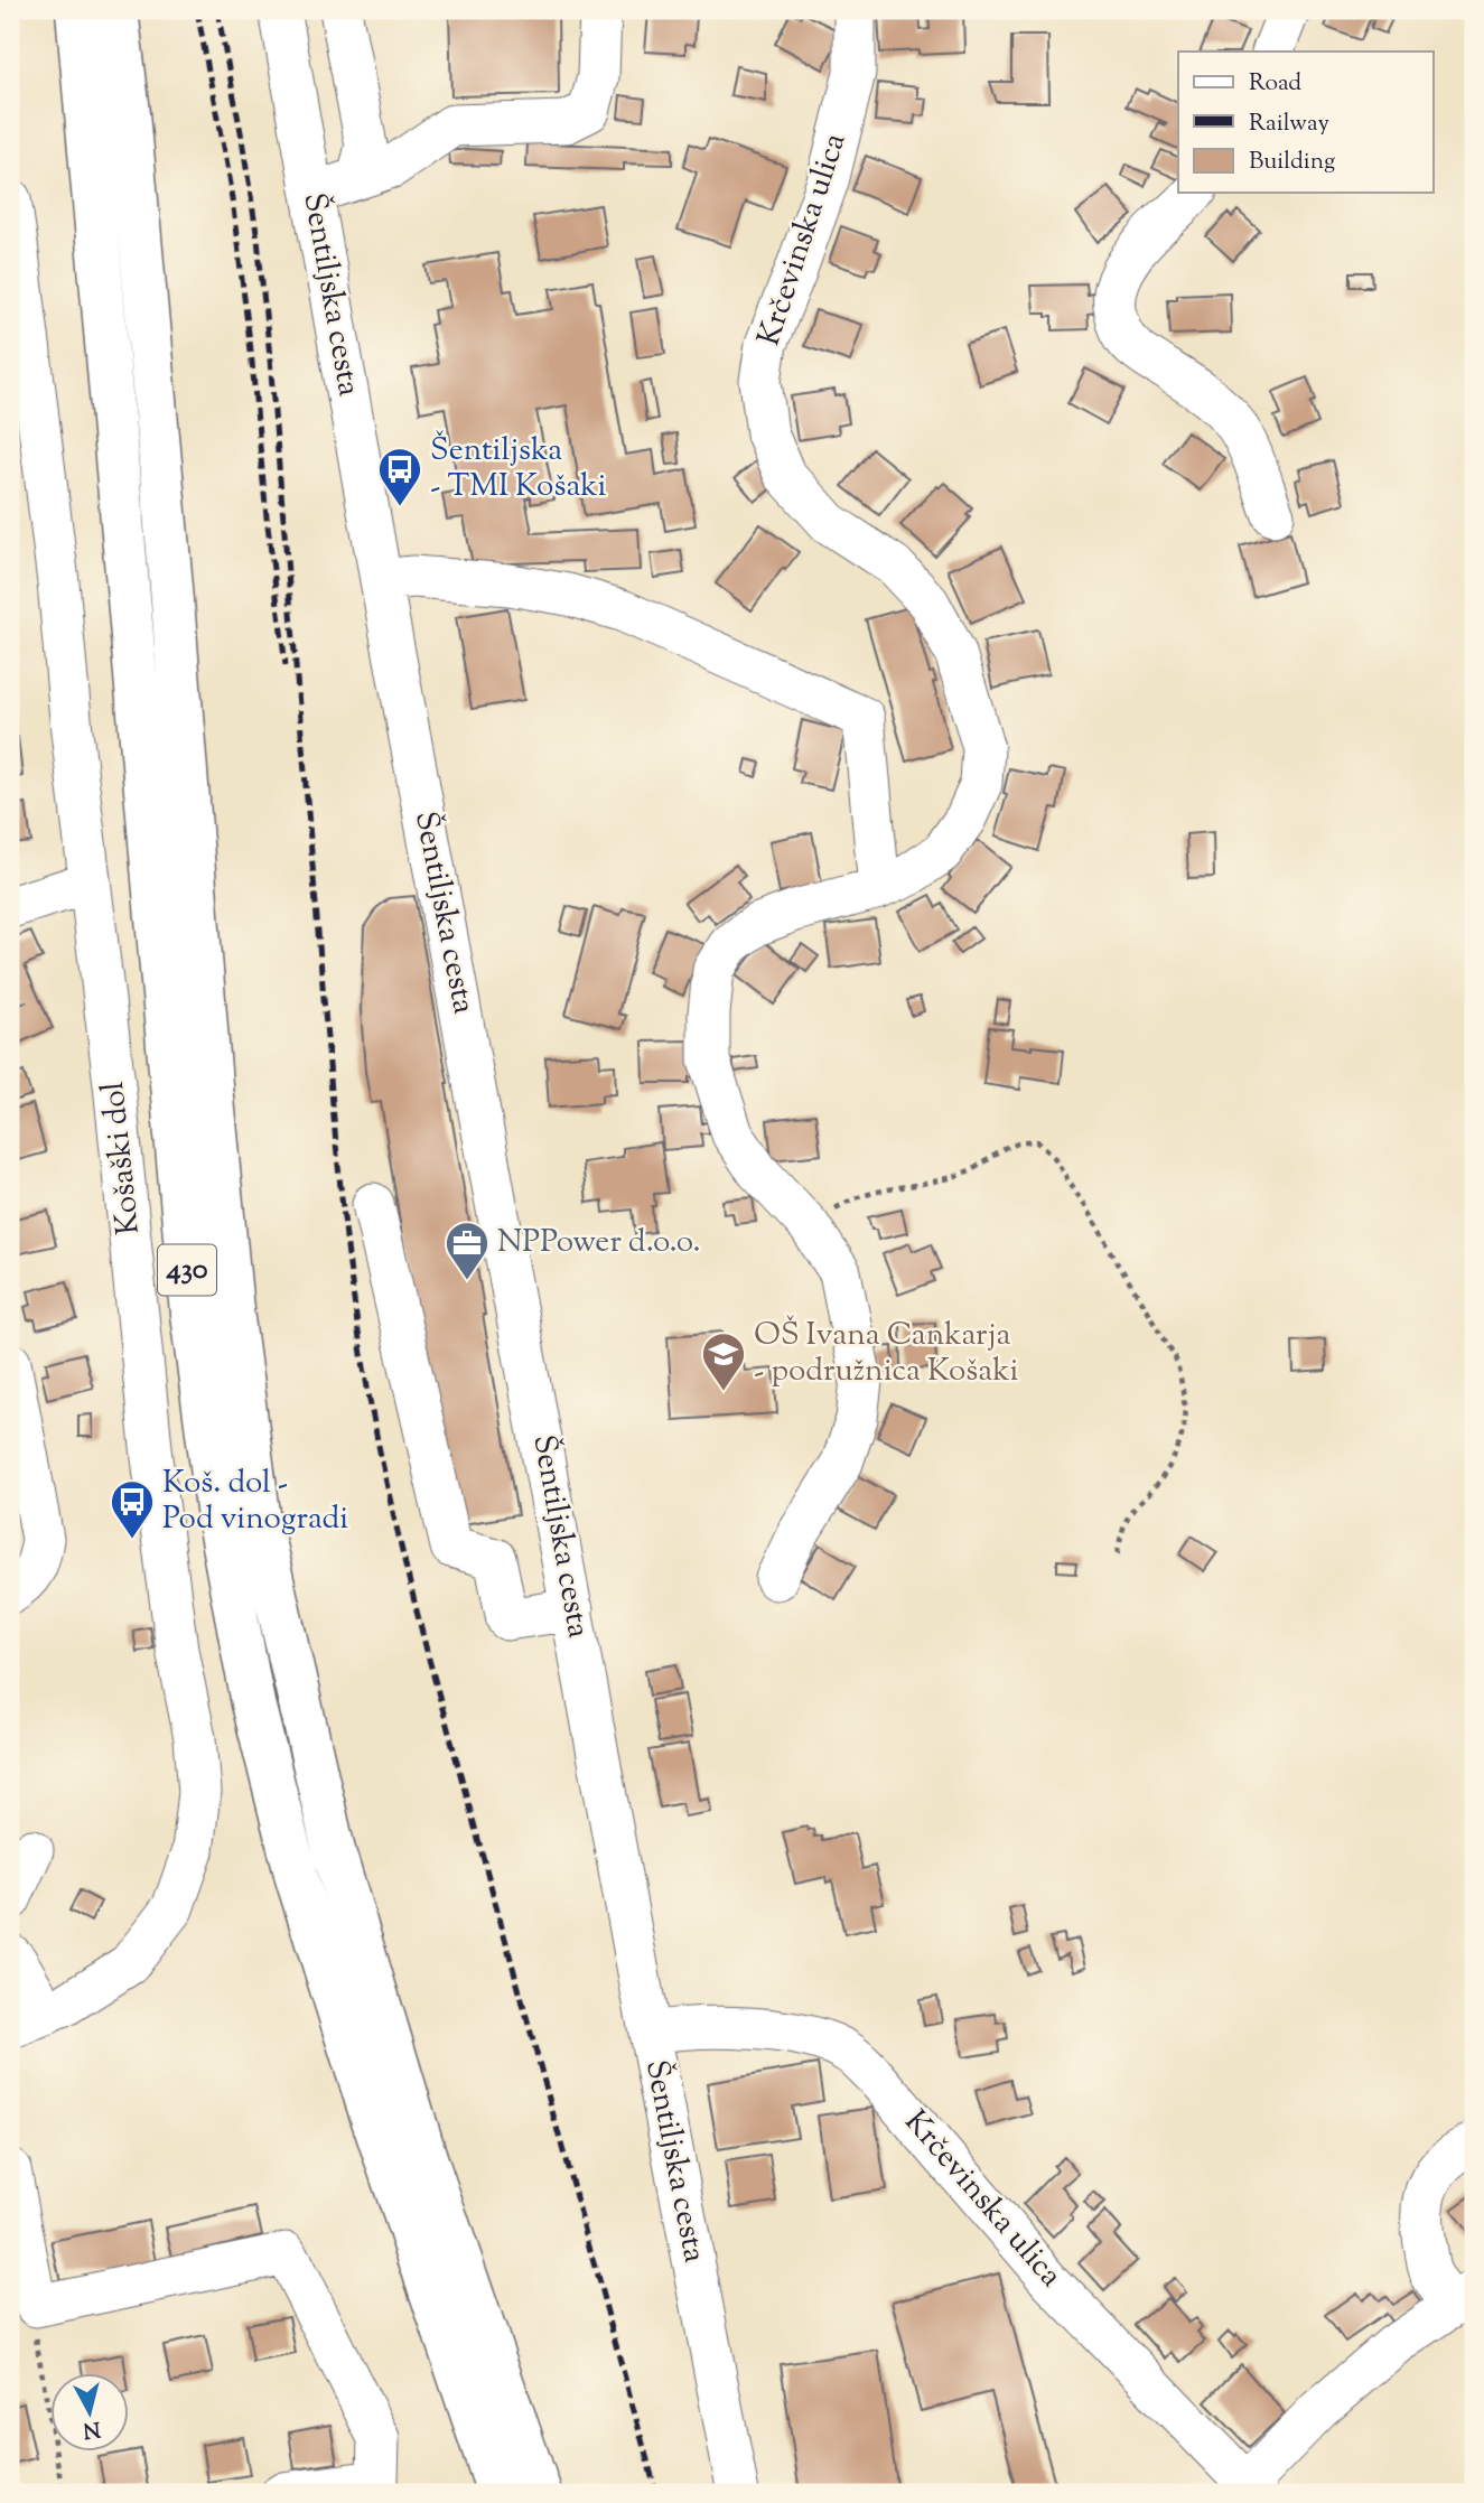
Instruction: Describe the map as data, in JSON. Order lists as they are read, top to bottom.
{
  "streets": {
    "highway": ["430"],
    "street": ["Krčevinska ulica", "Šentiljska cesta", "Košaški dol"]
  },
  "crossings": [
    ["Krčevinska ulica", "Šentiljska cesta"]
  ],
  "places": {
    "bus stop": ["Šentiljska - TMI Košaki", "Koš. dol - Pod vinogradi"],
    "office": ["NPPower d.o.o."],
    "school or university": ["OŠ Ivana Cankarja - podružnica Košaki"]
  },
  "legend": ["Road", "Railway", "Building"],
  "north": "bottom"
}
